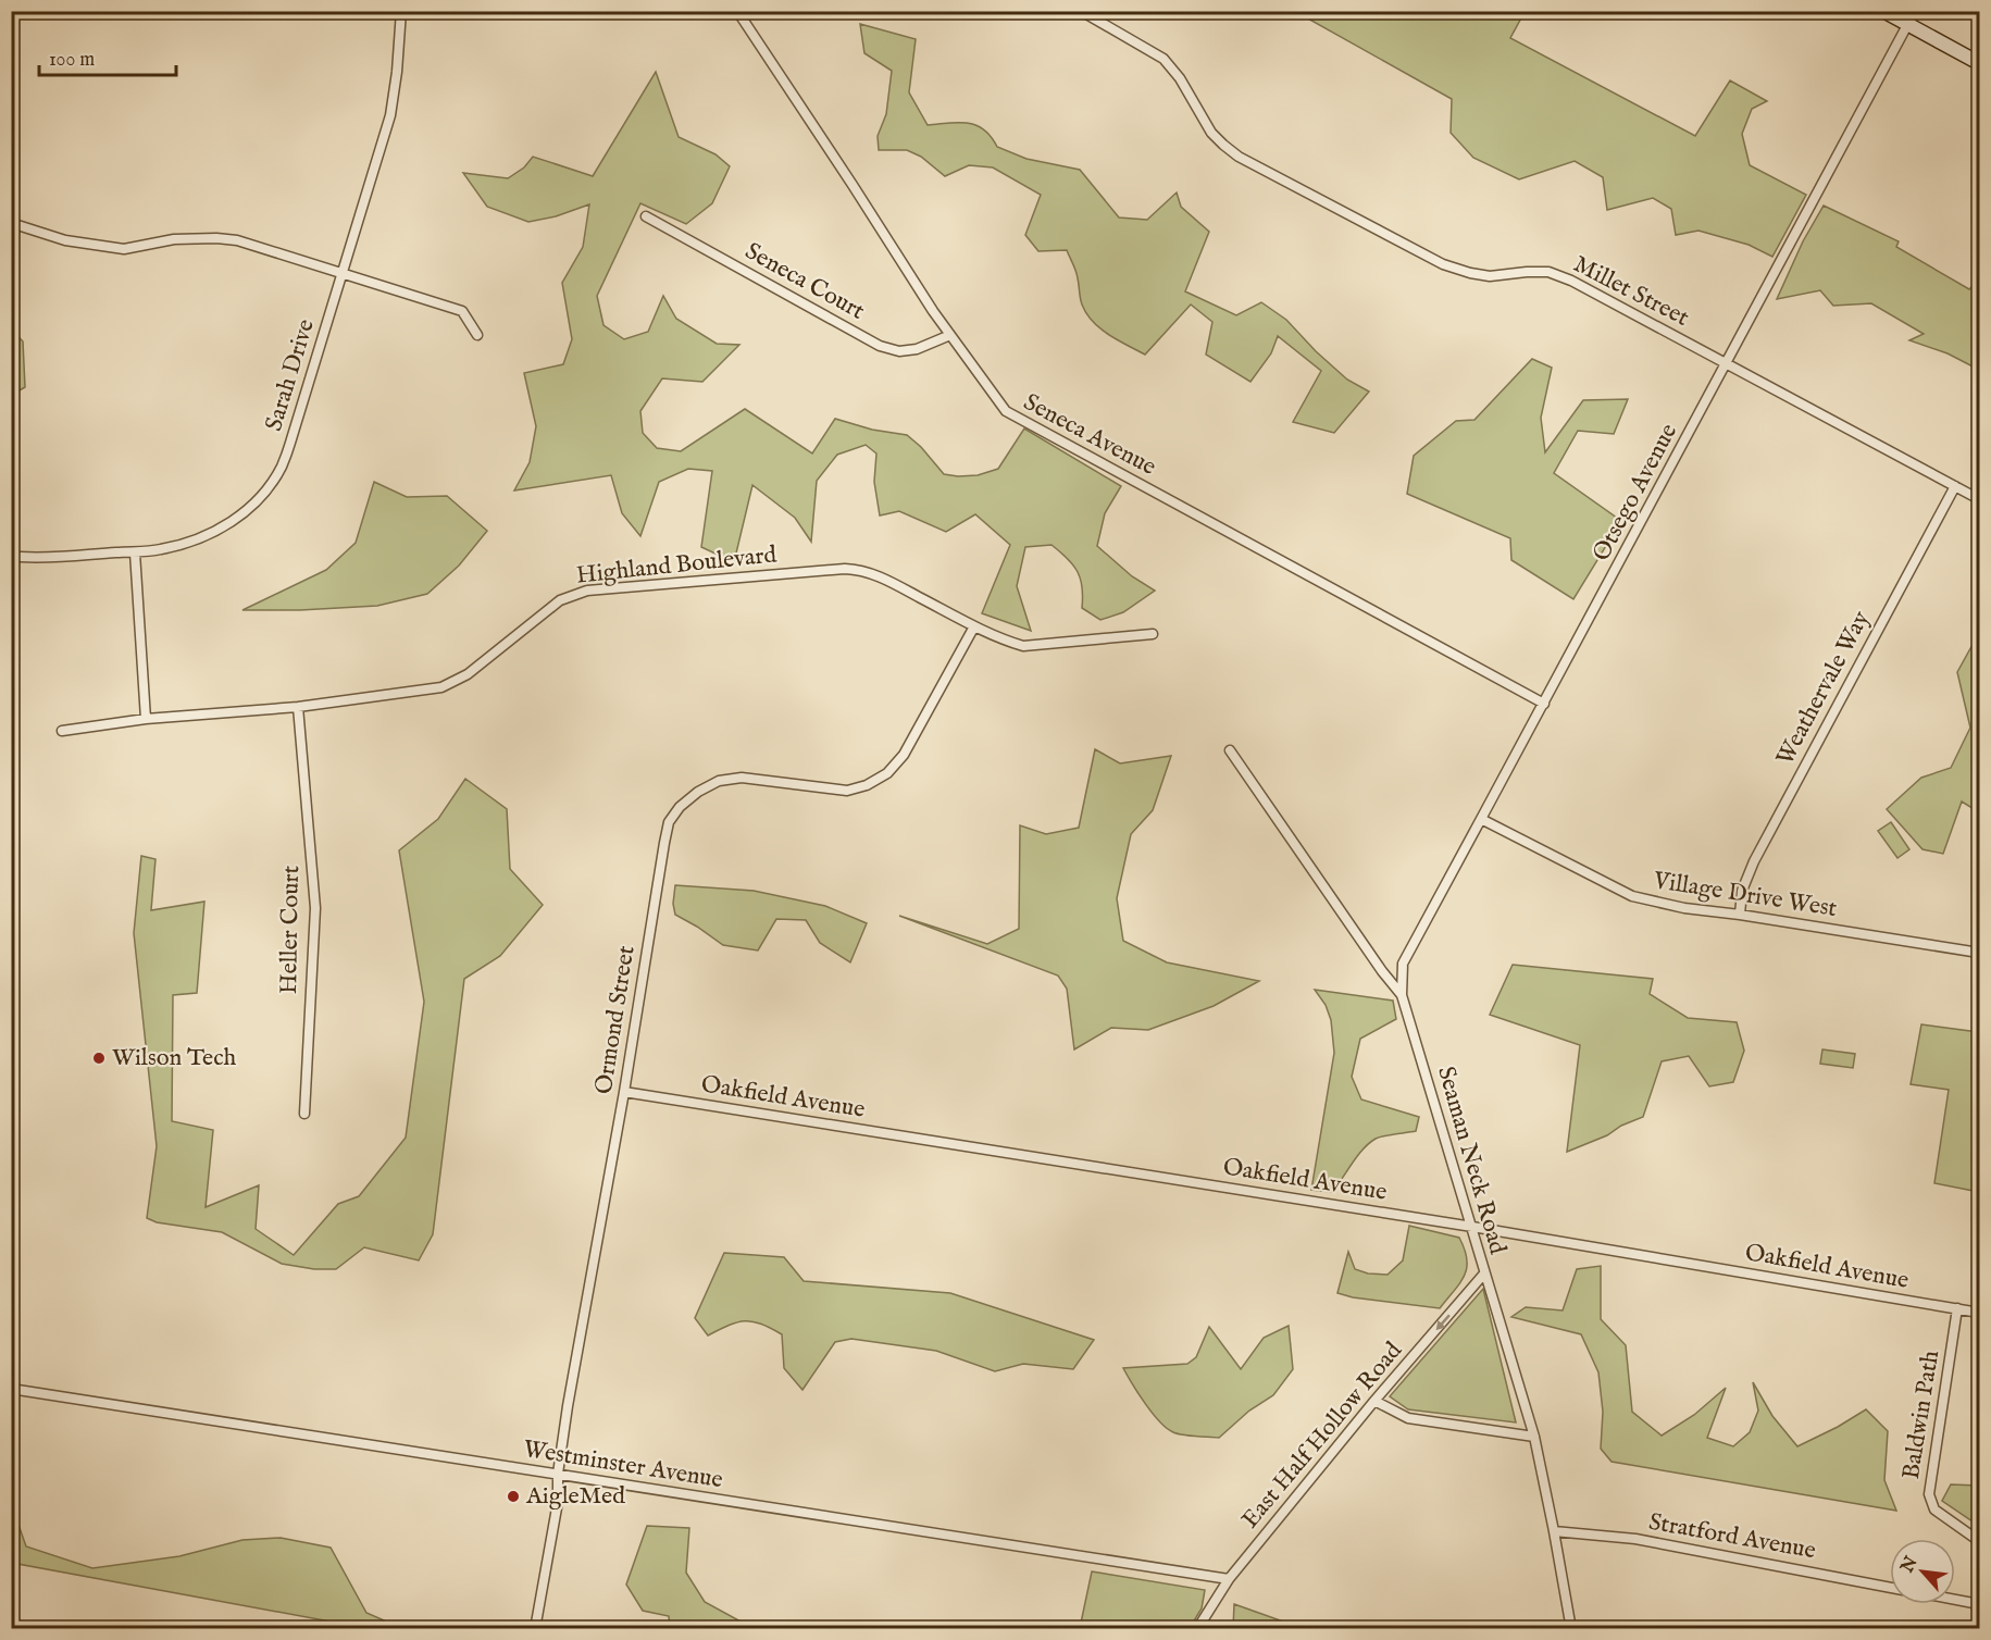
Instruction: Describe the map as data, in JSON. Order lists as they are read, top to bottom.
{
  "streets": {
    "street": [
      "Seneca Court",
      "Millet Street",
      "Sarah Drive",
      "Seneca Avenue",
      "Otsego Avenue",
      "Highland Boulevard",
      "Weathervale Way",
      "Village Drive West",
      "Heller Court",
      "Ormond Street",
      "Oakfield Avenue",
      "Seaman Neck Road",
      "Baldwin Path",
      "East Half Hollow Road",
      "Westminster Avenue",
      "Stratford Avenue"
    ]
  },
  "crossings": [
    ["Seneca Court", "Seneca Avenue"],
    ["Millet Street", "Otsego Avenue"],
    ["Millet Street", "Weathervale Way"],
    ["Seneca Avenue", "Otsego Avenue"],
    ["Otsego Avenue", "Village Drive West"],
    ["Otsego Avenue", "Seaman Neck Road"],
    ["Highland Boulevard", "Heller Court"],
    ["Highland Boulevard", "Ormond Street"],
    ["Weathervale Way", "Village Drive West"],
    ["Ormond Street", "Oakfield Avenue"],
    ["Ormond Street", "Westminster Avenue"],
    ["Oakfield Avenue", "Seaman Neck Road"],
    ["Oakfield Avenue", "Baldwin Path"],
    ["Seaman Neck Road", "East Half Hollow Road"],
    ["Seaman Neck Road", "Stratford Avenue"],
    ["East Half Hollow Road", "Westminster Avenue"]
  ],
  "one_way": ["East Half Hollow Road"],
  "places": ["Wilson Tech", "AigleMed"],
  "scale_bar": "100 m",
  "north": "top left"
}
